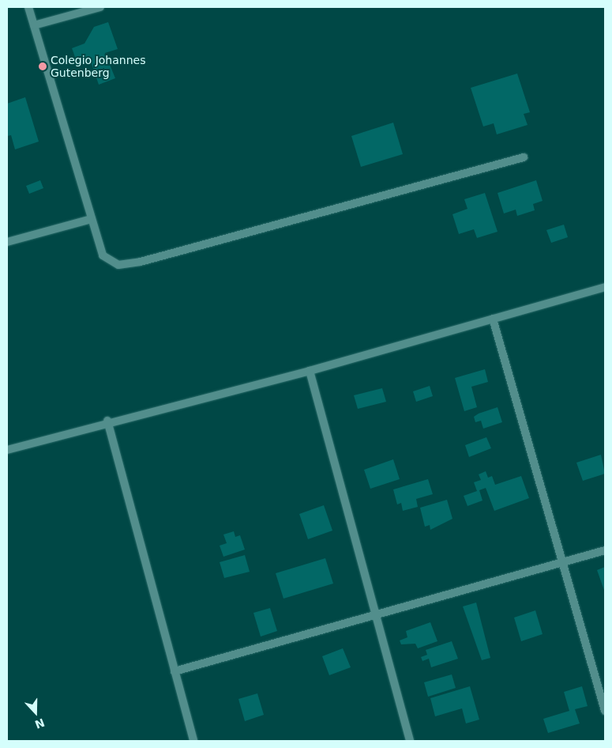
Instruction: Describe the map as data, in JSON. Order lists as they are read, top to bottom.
{
  "places": ["Colegio Johannes Gutenberg"],
  "north": "bottom"
}
